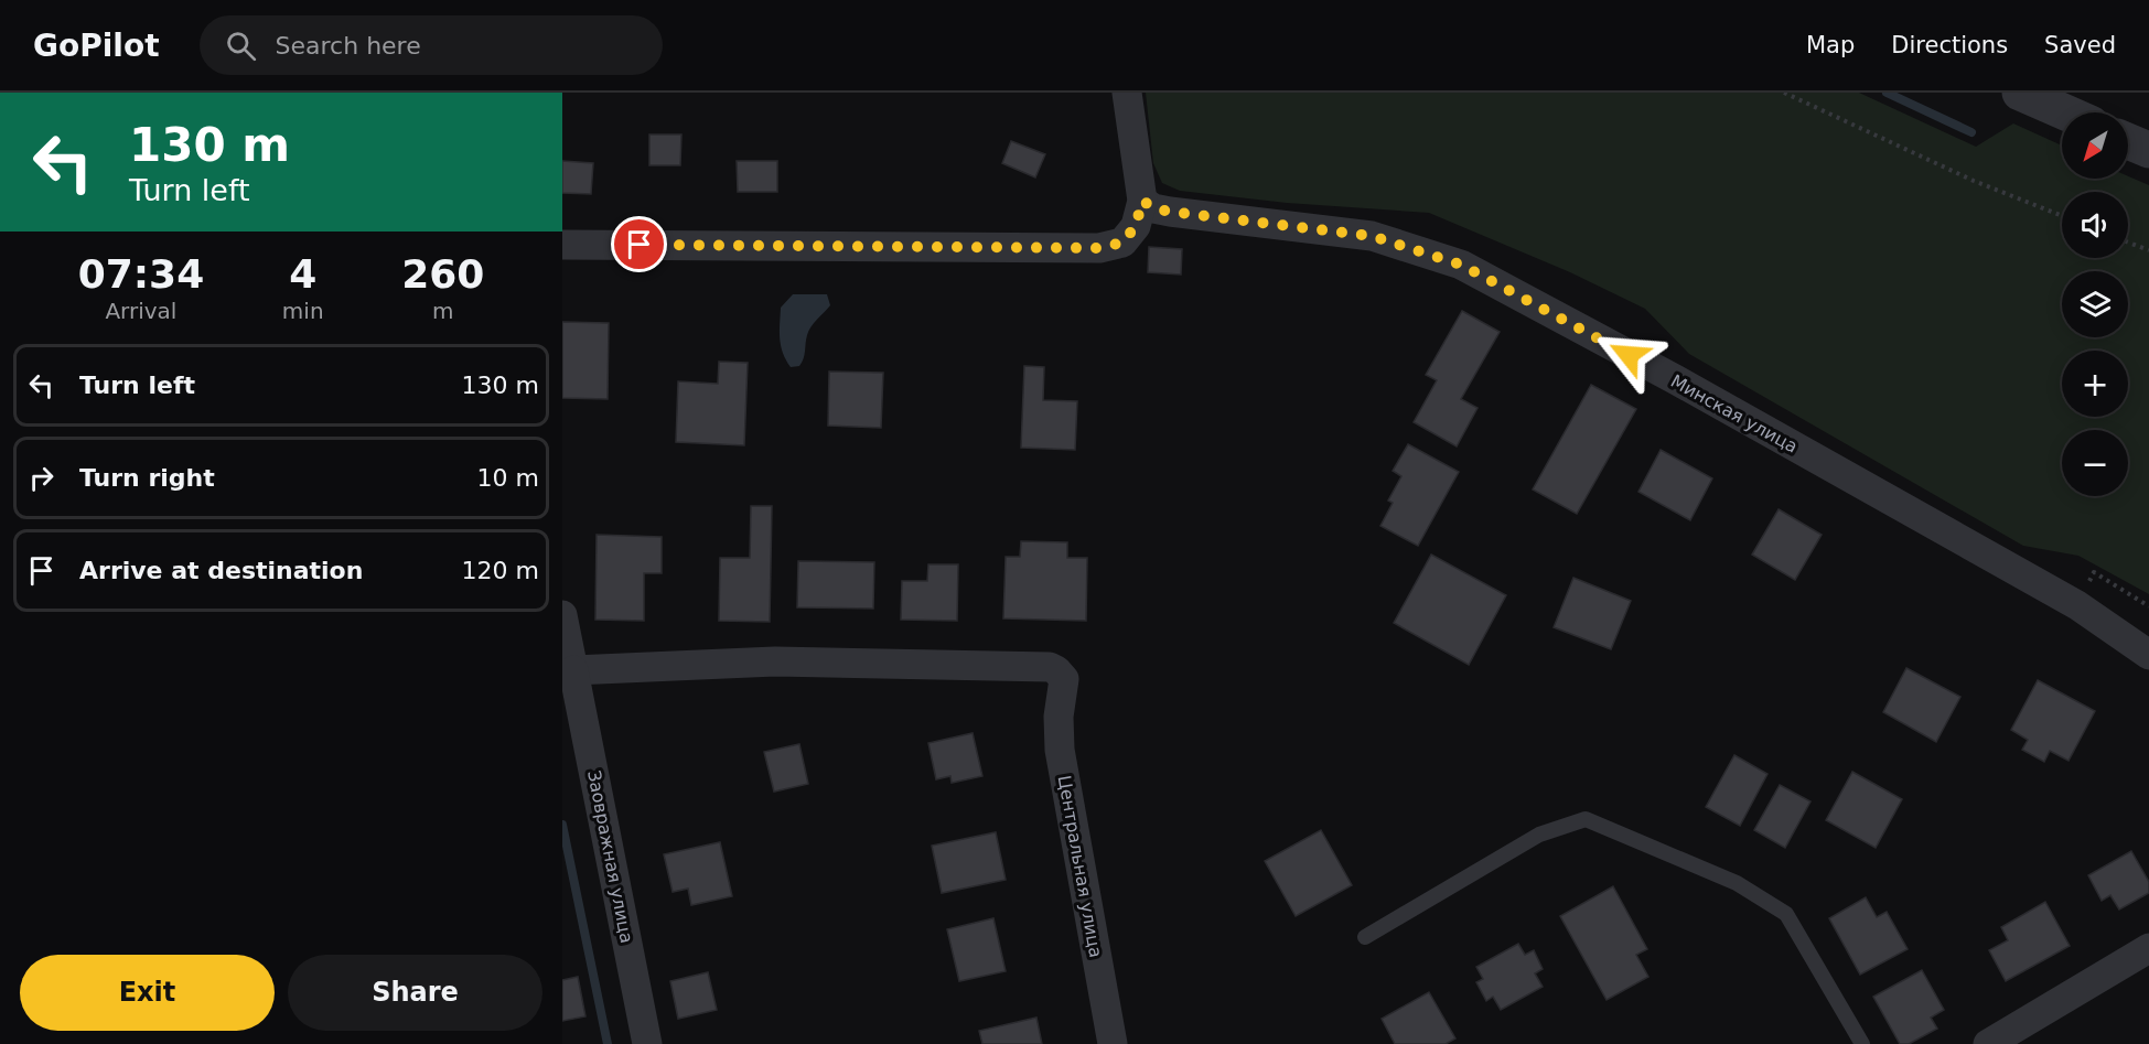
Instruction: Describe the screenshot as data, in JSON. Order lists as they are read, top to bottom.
{
  "streets": {
    "street": ["Минская улица", "Заовражная улица", "Центральная улица"]
  },
  "crossings": [
    ["Заовражная улица", "Центральная улица"]
  ],
  "north": "bottom left",
  "page": {
    "header": "GoPilot",
    "search": "Search here",
    "nav": ["Map", "Directions", "Saved"],
    "turn": ["130 m", "Turn left"],
    "map_buttons": ["+", "−"],
    "eta": [
      "07:34",
      "Arrival",
      "4",
      "min",
      "260",
      "m"
    ],
    "list": [
      {
        "name": "Turn left",
        "value": "130 m"
      },
      {
        "name": "Turn right",
        "value": "10 m"
      },
      {
        "name": "Arrive at destination",
        "value": "120 m"
      }
    ],
    "buttons": ["Exit", "Share"]
  }
}
